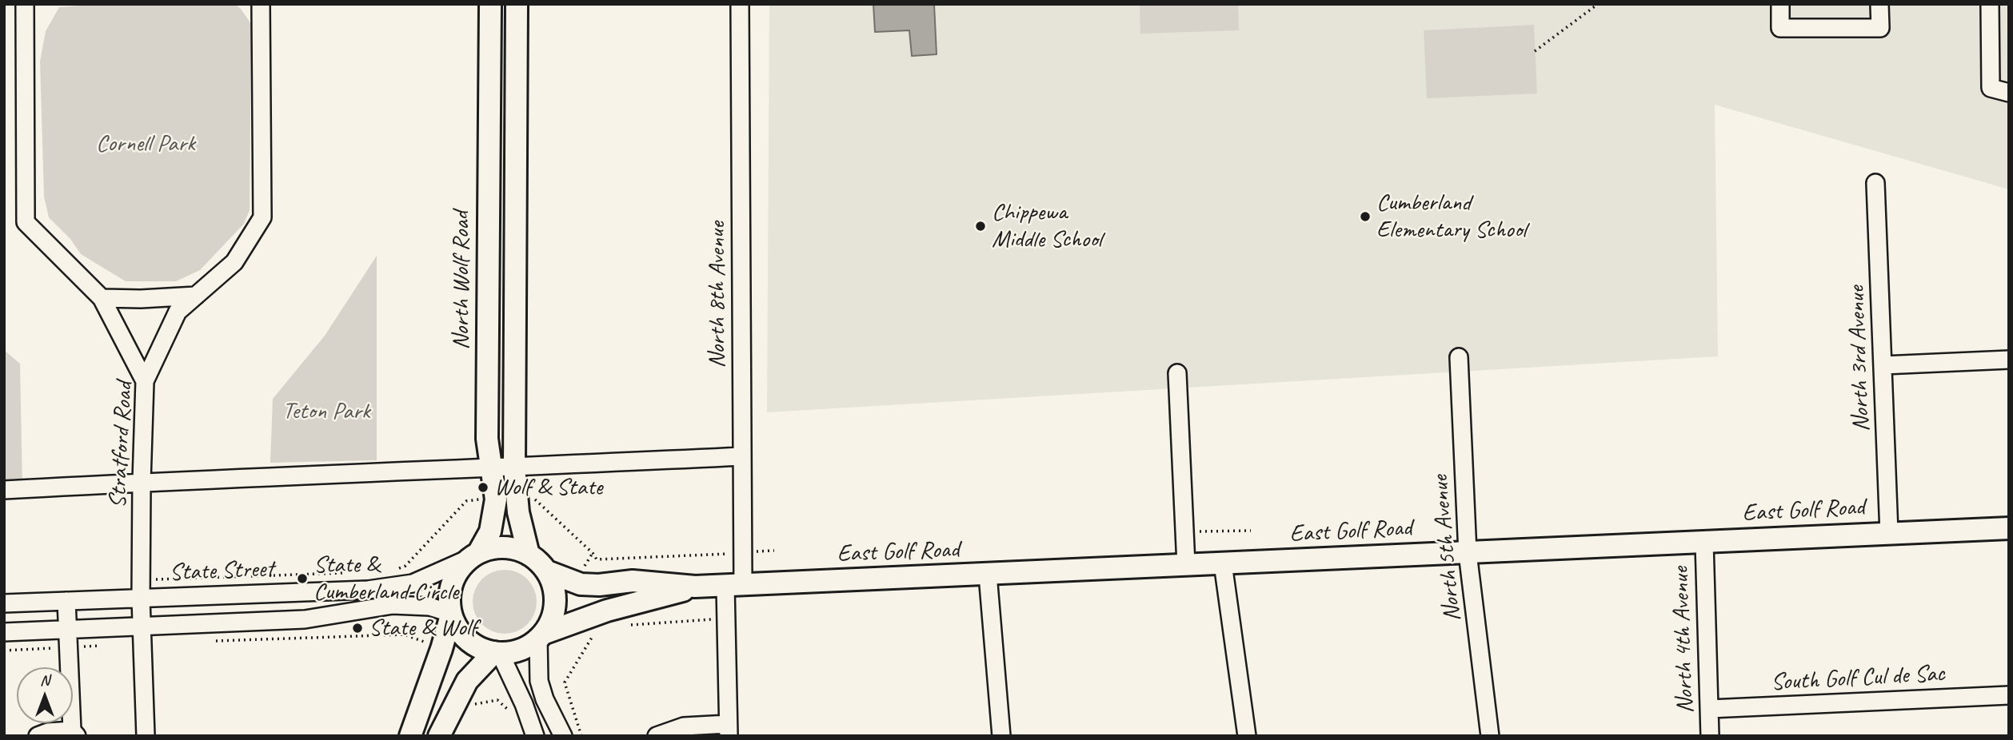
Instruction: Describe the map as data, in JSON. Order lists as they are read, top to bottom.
{
  "streets": {
    "main road": ["North Wolf Road", "East Golf Road"],
    "street": [
      "North 8th Avenue",
      "North 3rd Avenue",
      "Stratford Road",
      "North 5th Avenue",
      "State Street",
      "North 4th Avenue",
      "South Golf Cul de Sac"
    ]
  },
  "crossings": [
    ["North Wolf Road", "East Golf Road"],
    ["North Wolf Road", "State Street"],
    ["North 8th Avenue", "East Golf Road"],
    ["North 3rd Avenue", "East Golf Road"],
    ["Stratford Road", "State Street"],
    ["East Golf Road", "North 5th Avenue"],
    ["East Golf Road", "State Street"],
    ["East Golf Road", "North 4th Avenue"],
    ["North 4th Avenue", "South Golf Cul de Sac"]
  ],
  "parks": ["Cornell Park", "Teton Park"],
  "places": [
    "Cumberland Elementary School",
    "Chippewa Middle School",
    "Wolf & State",
    "State & Cumberland Circle",
    "State & Wolf"
  ],
  "north": "top"
}
